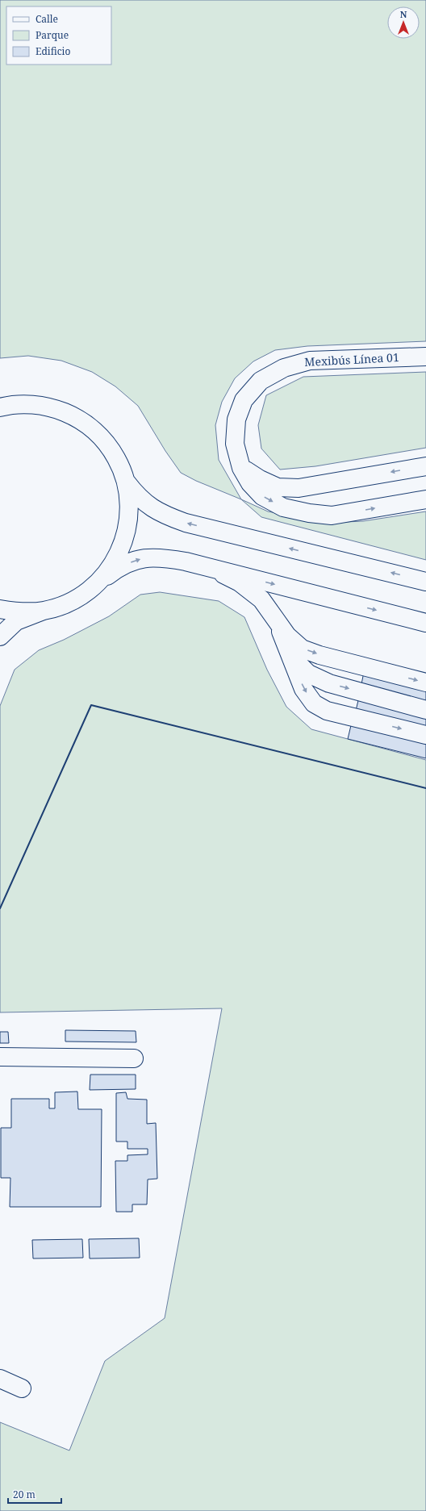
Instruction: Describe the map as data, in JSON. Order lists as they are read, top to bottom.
{
  "streets": {
    "main road": ["Mexibús Línea 01"]
  },
  "legend": ["Calle", "Parque", "Edificio"],
  "scale_bar": "20 m",
  "north": "top"
}
